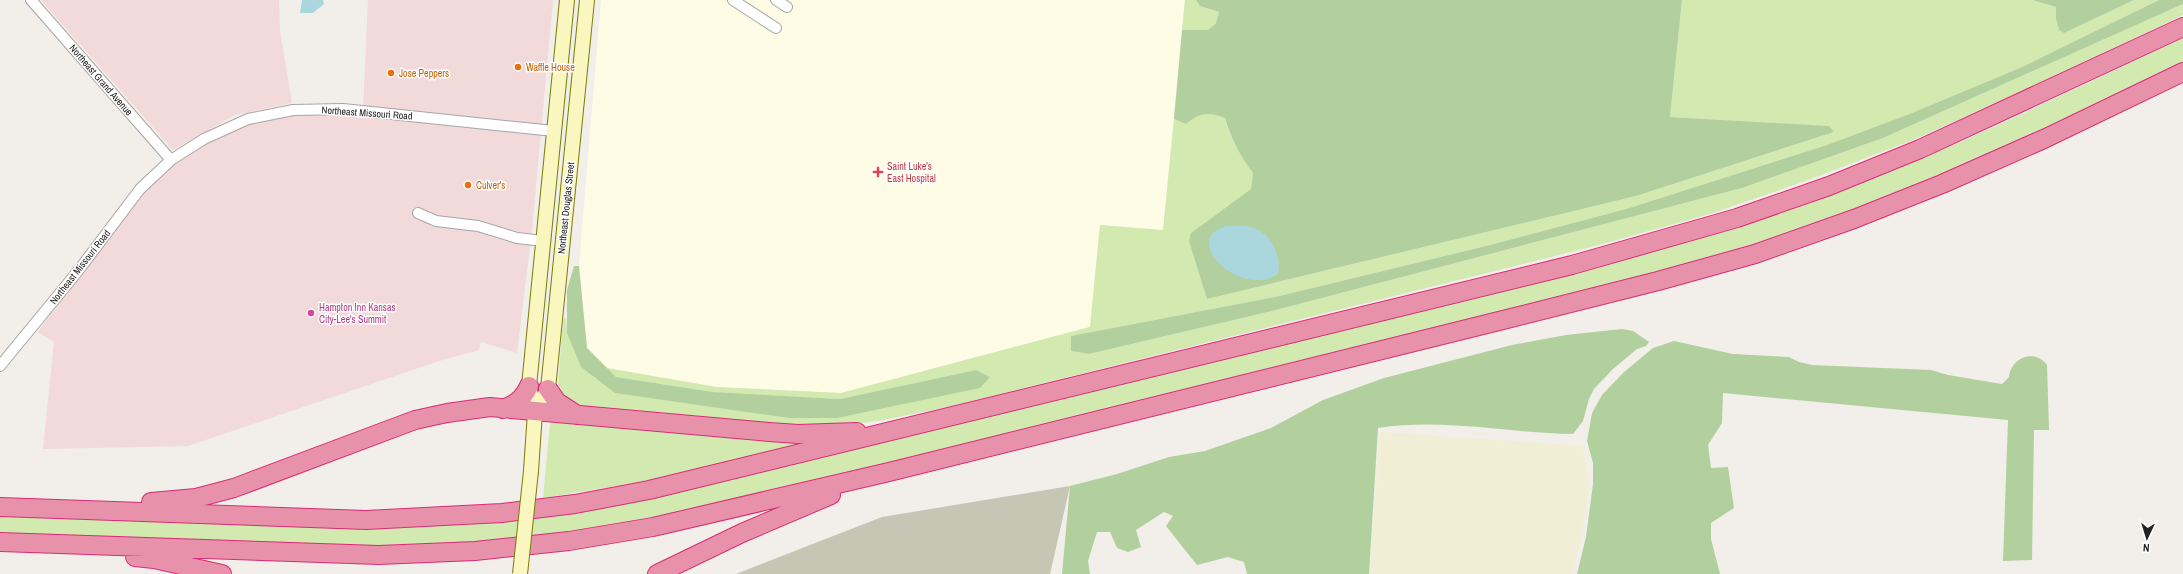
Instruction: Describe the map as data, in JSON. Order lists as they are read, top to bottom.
{
  "streets": {
    "main road": ["Northeast Douglas Street"],
    "street": ["Northeast Grand Avenue", "Northeast Missouri Road"]
  },
  "crossings": [
    ["Northeast Grand Avenue", "Northeast Missouri Road"],
    ["Northeast Missouri Road", "Northeast Douglas Street"]
  ],
  "places": {
    "other": [
      "Waffle House",
      "Jose Peppers",
      "Culver's",
      "Hampton Inn Kansas City-Lee's Summit"
    ],
    "health": ["Saint Luke's East Hospital"]
  },
  "north": "bottom"
}
